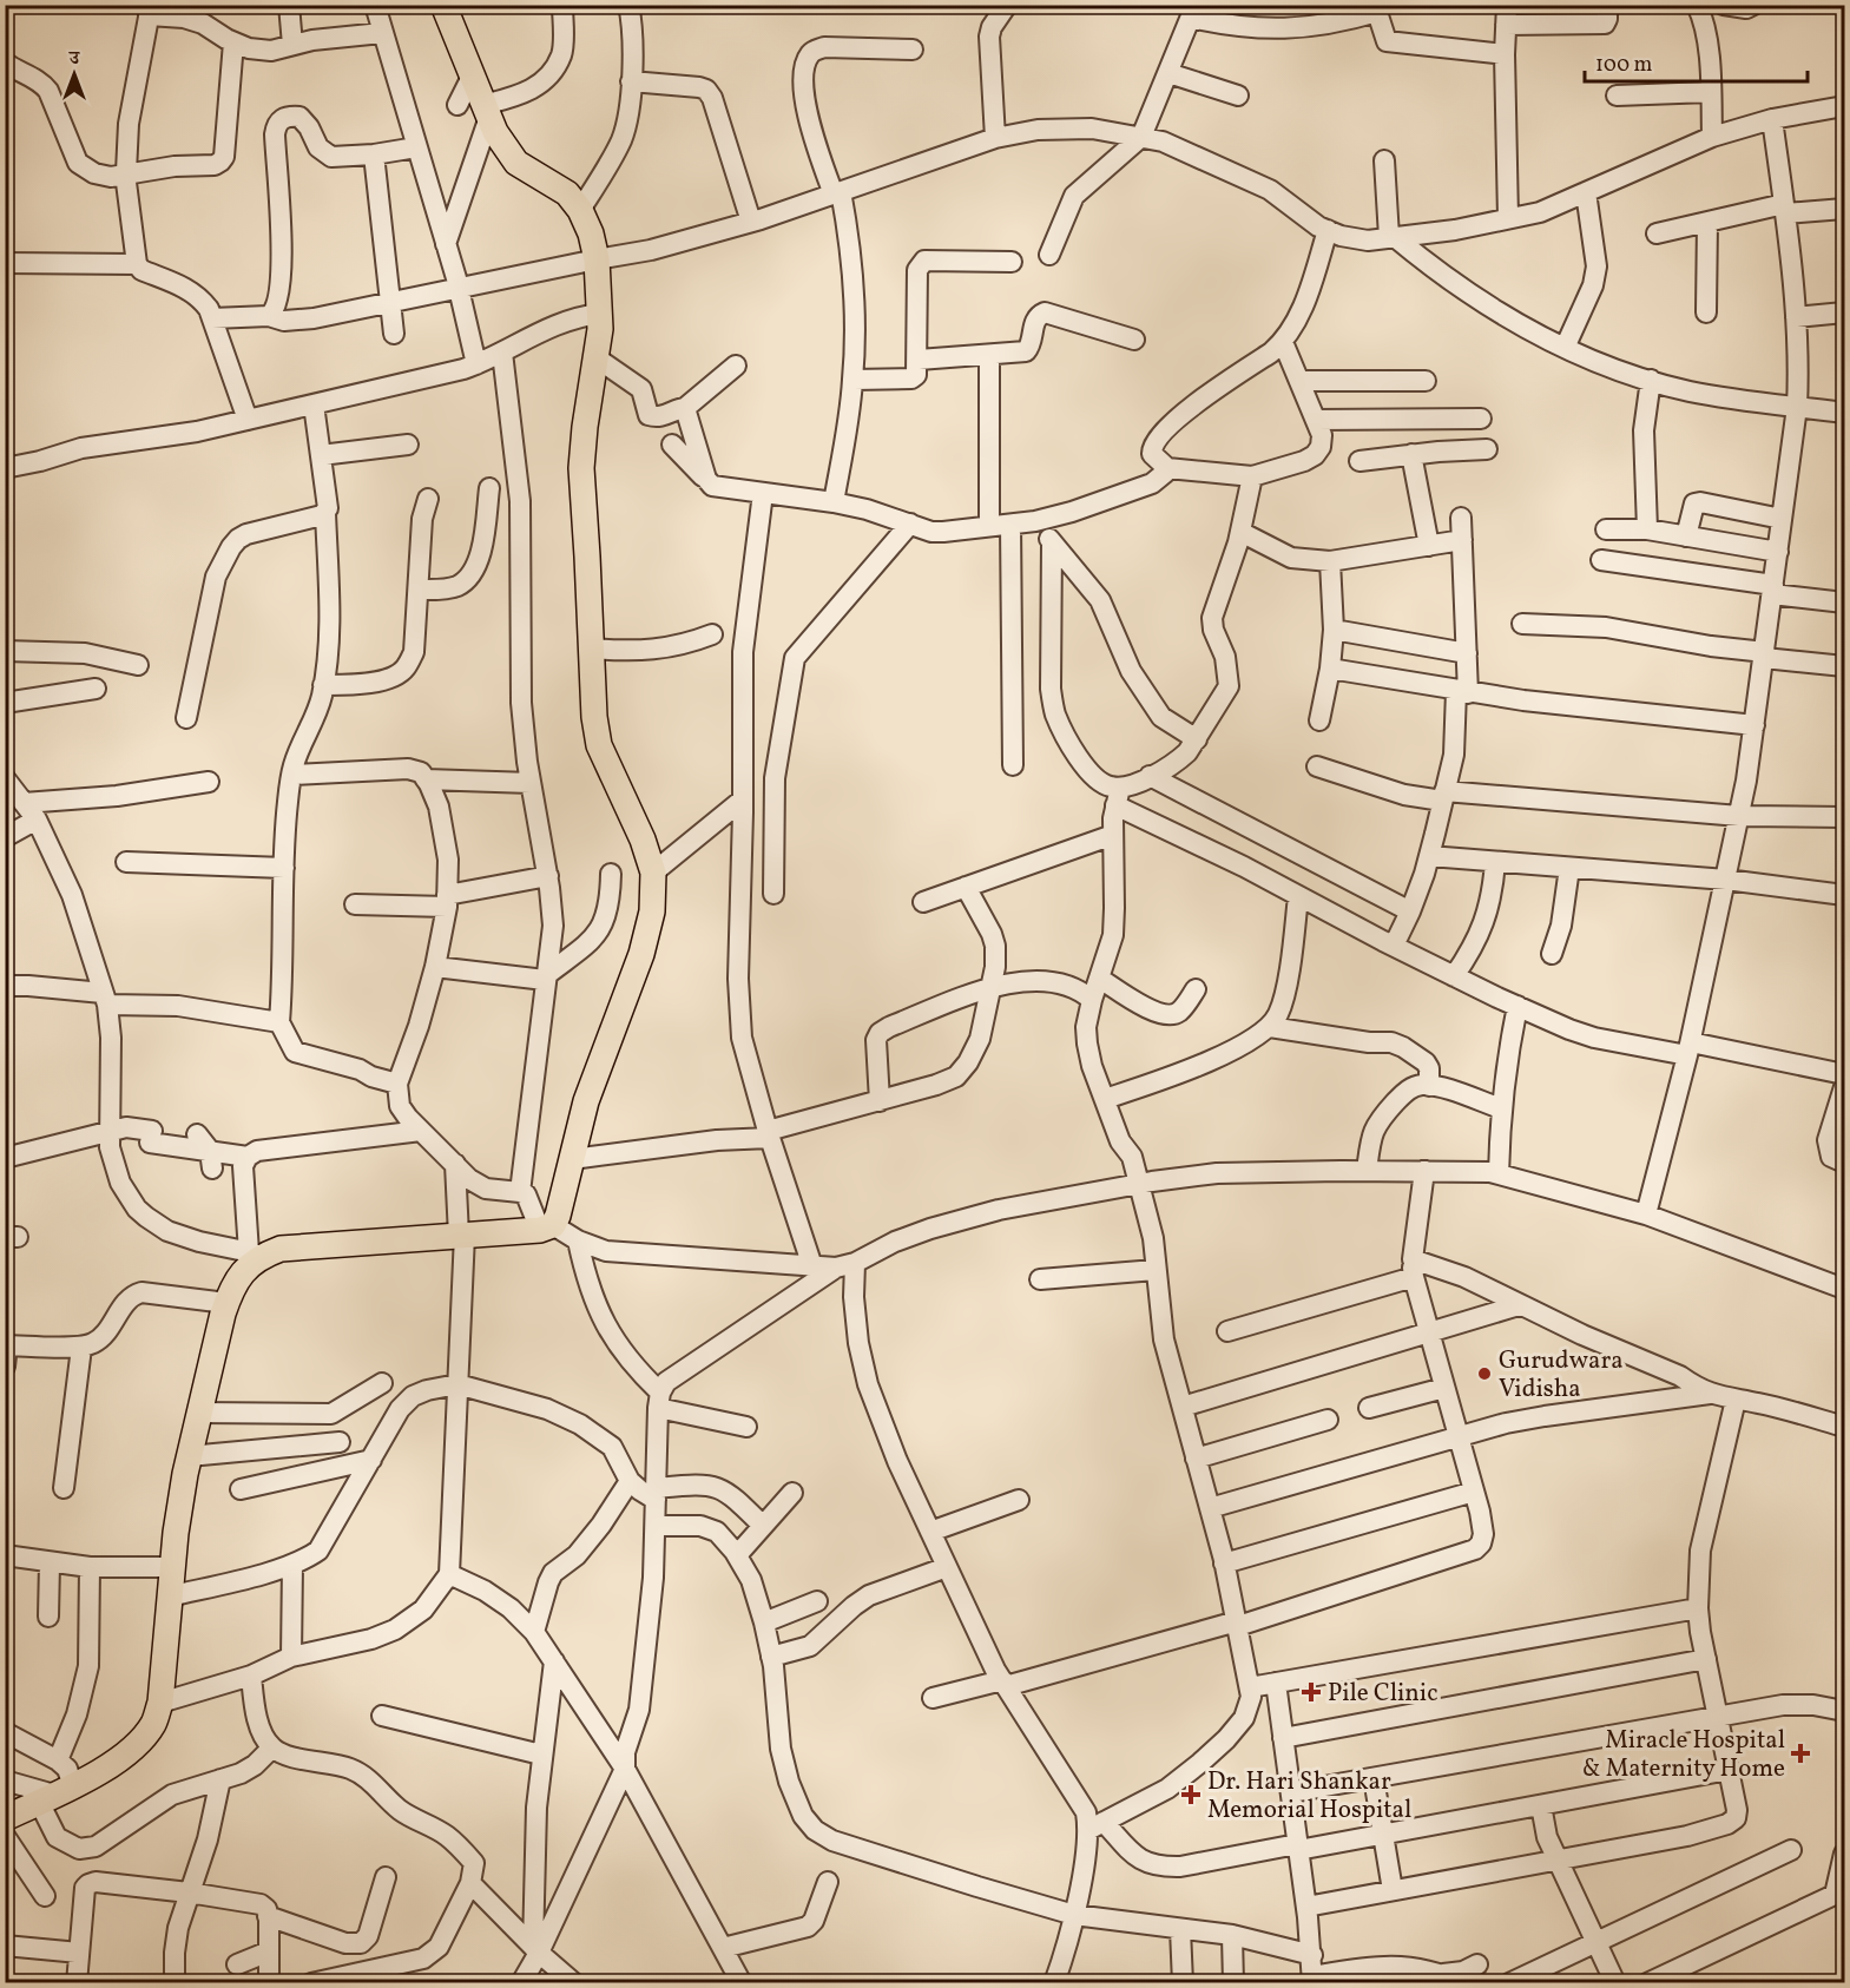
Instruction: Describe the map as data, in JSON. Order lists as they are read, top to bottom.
{
  "places": {
    "other": ["Gurudwara Vidisha"],
    "health": ["Pile Clinic", "Miracle Hospital & Maternity Home", "Dr. Hari Shankar Memorial Hospital"]
  },
  "scale_bar": "100 m",
  "north": "top"
}
